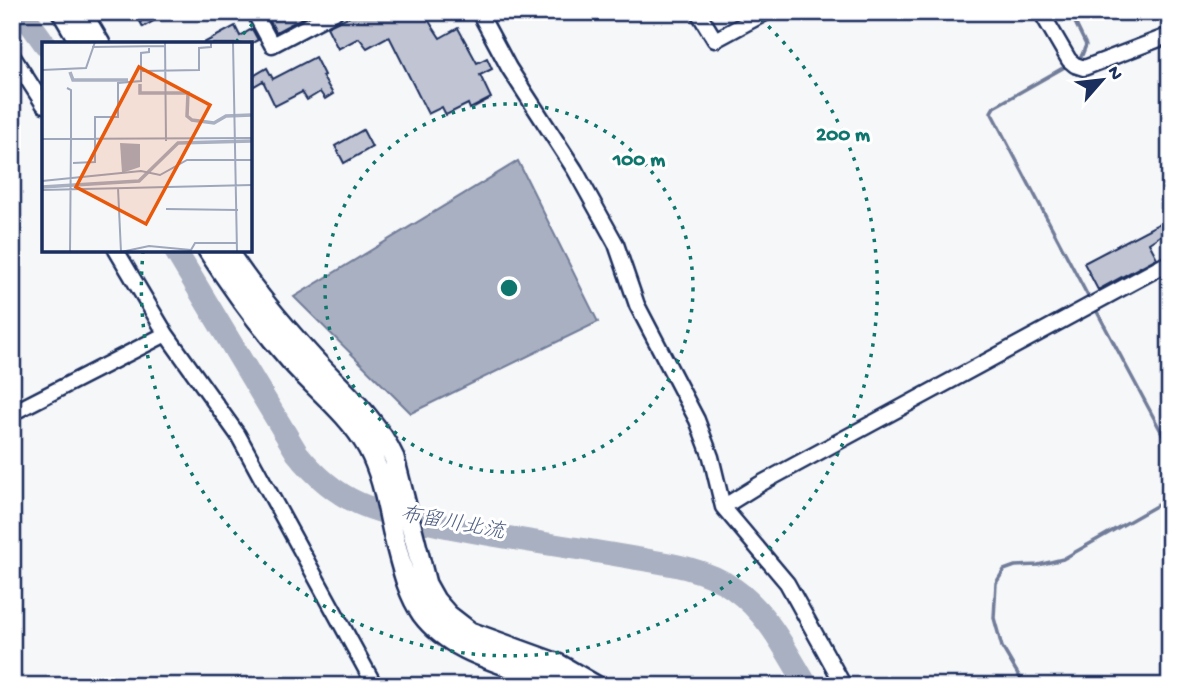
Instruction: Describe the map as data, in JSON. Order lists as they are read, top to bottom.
{
  "water": ["布留川北流"],
  "north": "top right",
  "rings": ["200 m", "100 m"]
}
